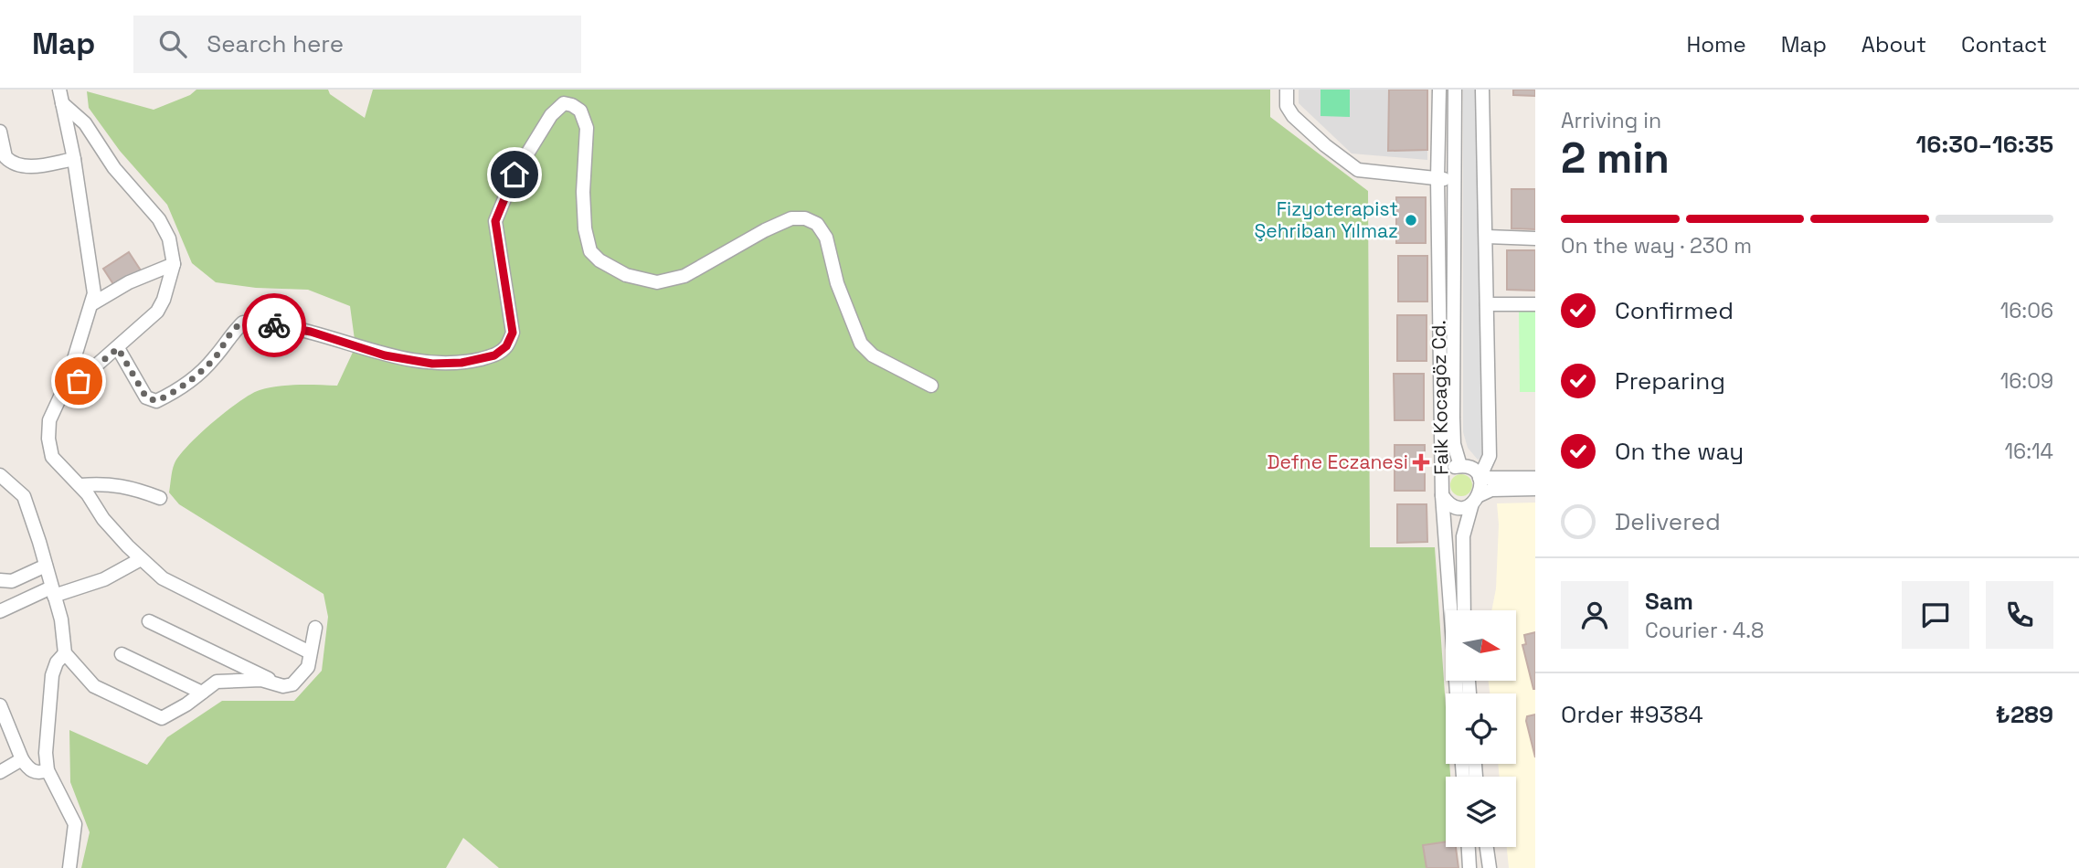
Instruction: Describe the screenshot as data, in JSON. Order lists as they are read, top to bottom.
{
  "streets": {
    "street": ["Faik Kocagöz Cd."]
  },
  "places": {
    "other": ["Fizyoterapist Şehriban Yılmaz"],
    "health": ["Defne Eczanesi"]
  },
  "north": "right",
  "page": {
    "header": "Map",
    "search": "Search here",
    "nav": [
      "Home",
      "Map",
      "About",
      "Contact"
    ],
    "heading": ["2 min", "Arriving in", "16:30–16:35"],
    "panel": [
      "Sam",
      "Courier · 4.8",
      "Order #9384",
      "₺289"
    ],
    "bar": "On the way · 230 m",
    "list": [
      ["Confirmed", "16:06"],
      ["Preparing", "16:09"],
      ["On the way", "16:14"],
      "Delivered"
    ]
  }
}
